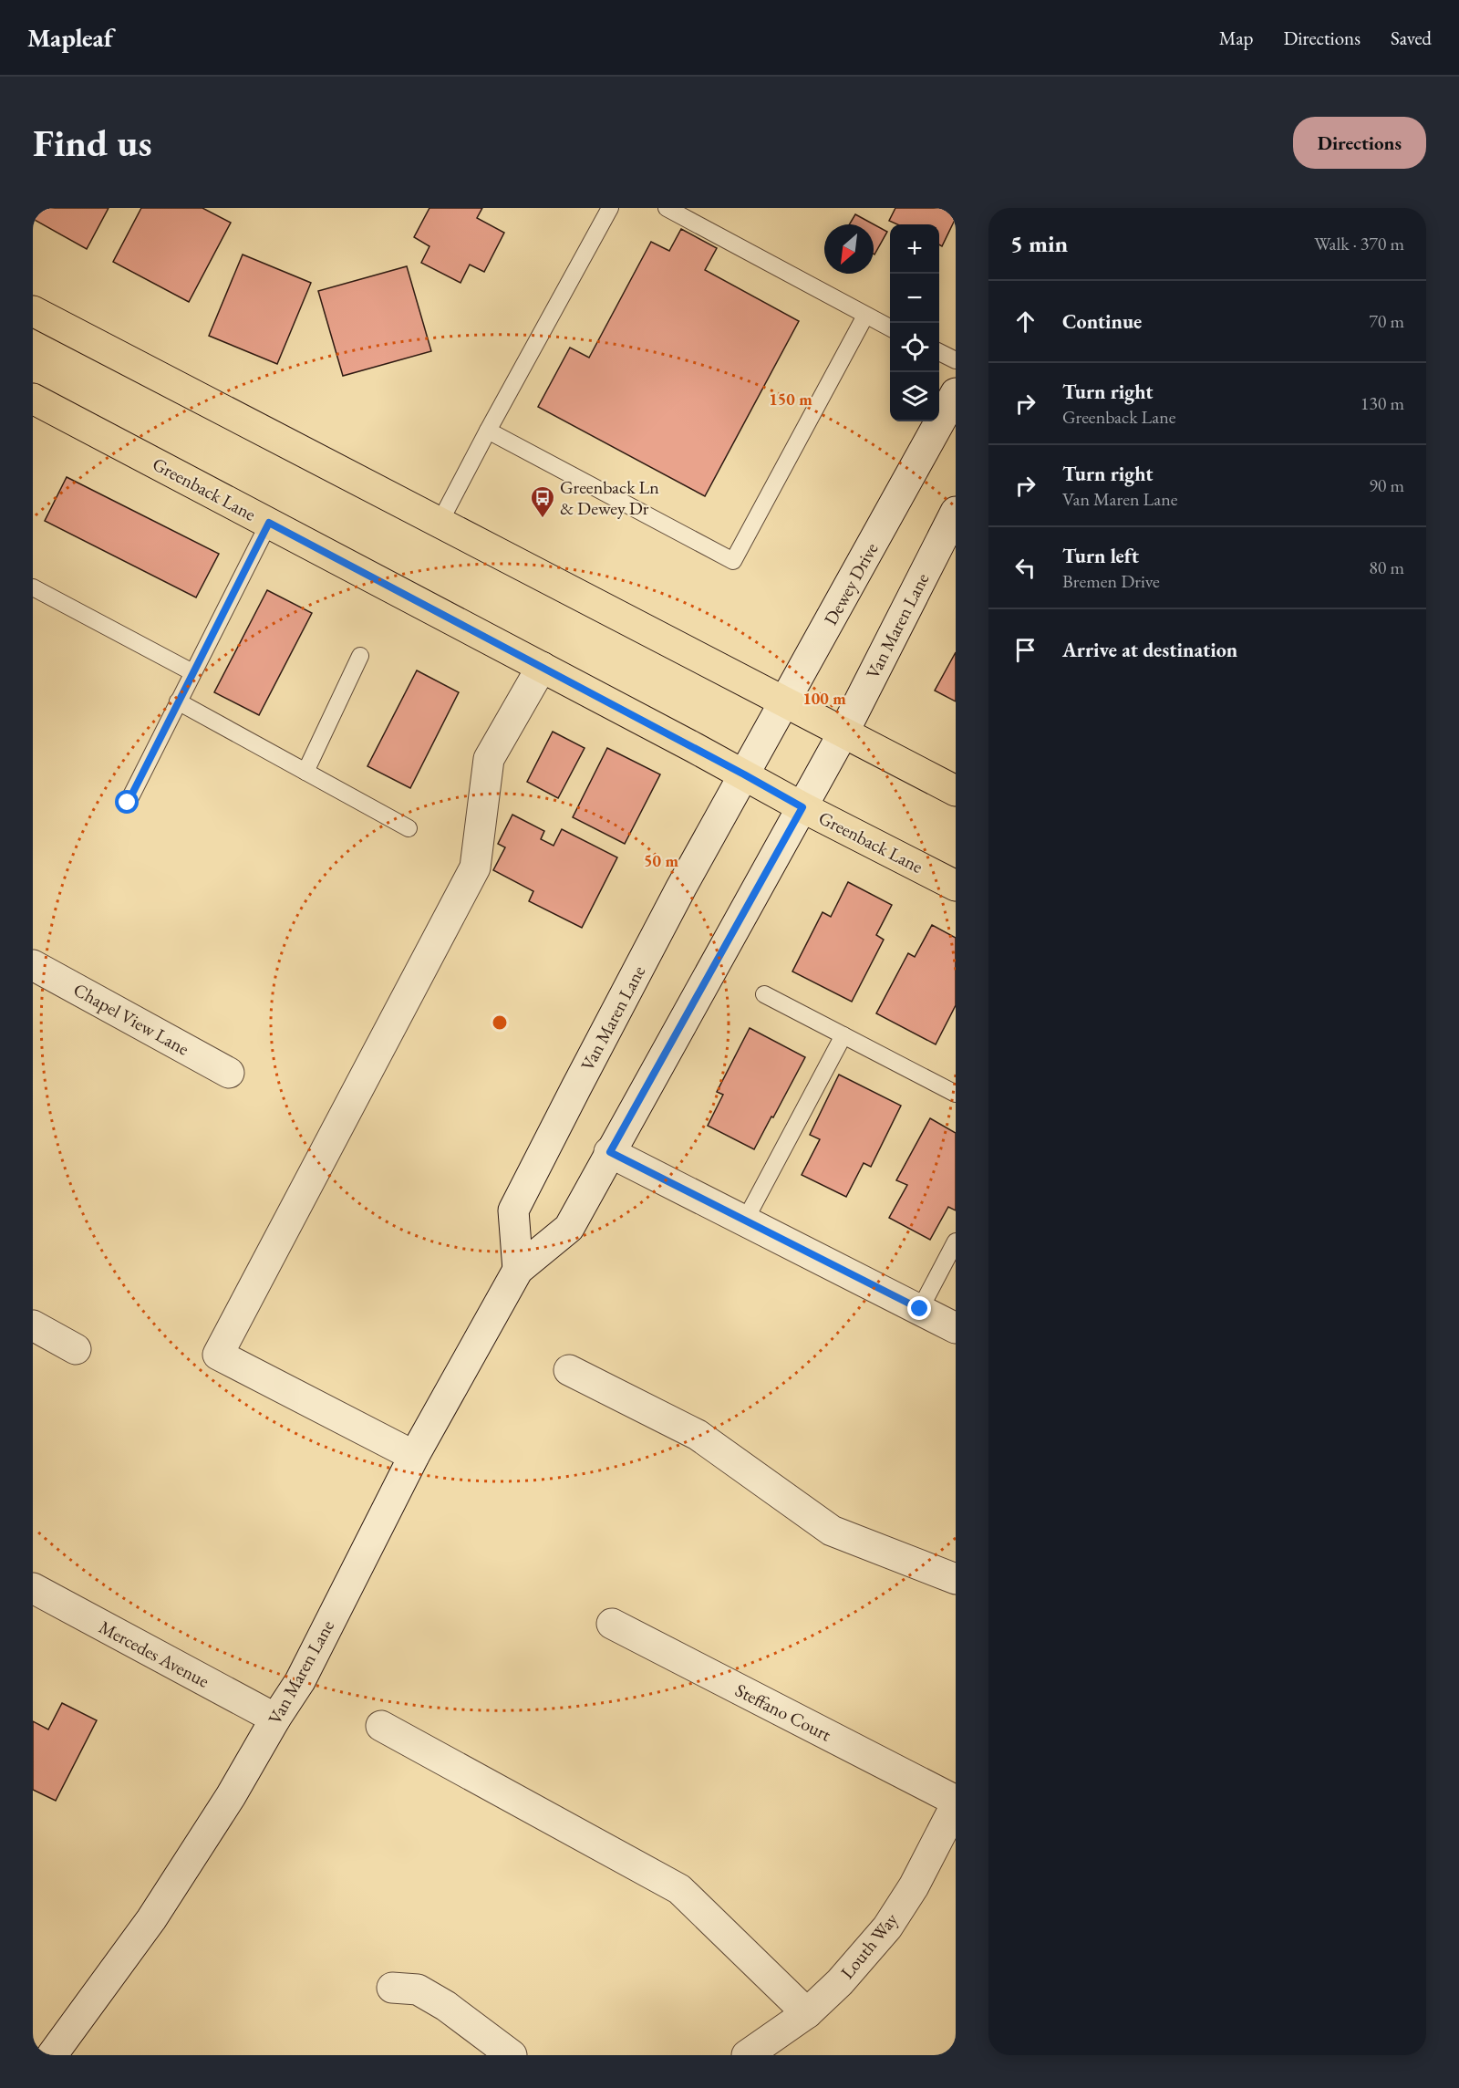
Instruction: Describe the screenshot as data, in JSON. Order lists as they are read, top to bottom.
{
  "streets": {
    "main road": ["Greenback Lane"],
    "street": [
      "Dewey Drive",
      "Van Maren Lane",
      "Chapel View Lane",
      "Mercedes Avenue",
      "Steffano Court",
      "Louth Way"
    ]
  },
  "crossings": [
    ["Greenback Lane", "Dewey Drive"],
    ["Greenback Lane", "Van Maren Lane"],
    ["Dewey Drive", "Van Maren Lane"],
    ["Van Maren Lane", "Mercedes Avenue"]
  ],
  "places": {
    "bus stop": ["Greenback Ln & Dewey Dr"]
  },
  "north": "bottom left",
  "page": {
    "header": "Mapleaf",
    "nav": ["Map", "Directions", "Saved"],
    "buttons": "Directions",
    "title": "Find us",
    "heading": ["5 min", "Walk · 370 m"],
    "map_buttons": ["+", "−"],
    "list": [
      ["Continue", "70 m"],
      ["Turn right", "Greenback Lane", "130 m"],
      ["Turn right", "Van Maren Lane", "90 m"],
      ["Turn left", "Bremen Drive", "80 m"],
      "Arrive at destination"
    ]
  },
  "rings": ["150 m", "100 m", "50 m"]
}
